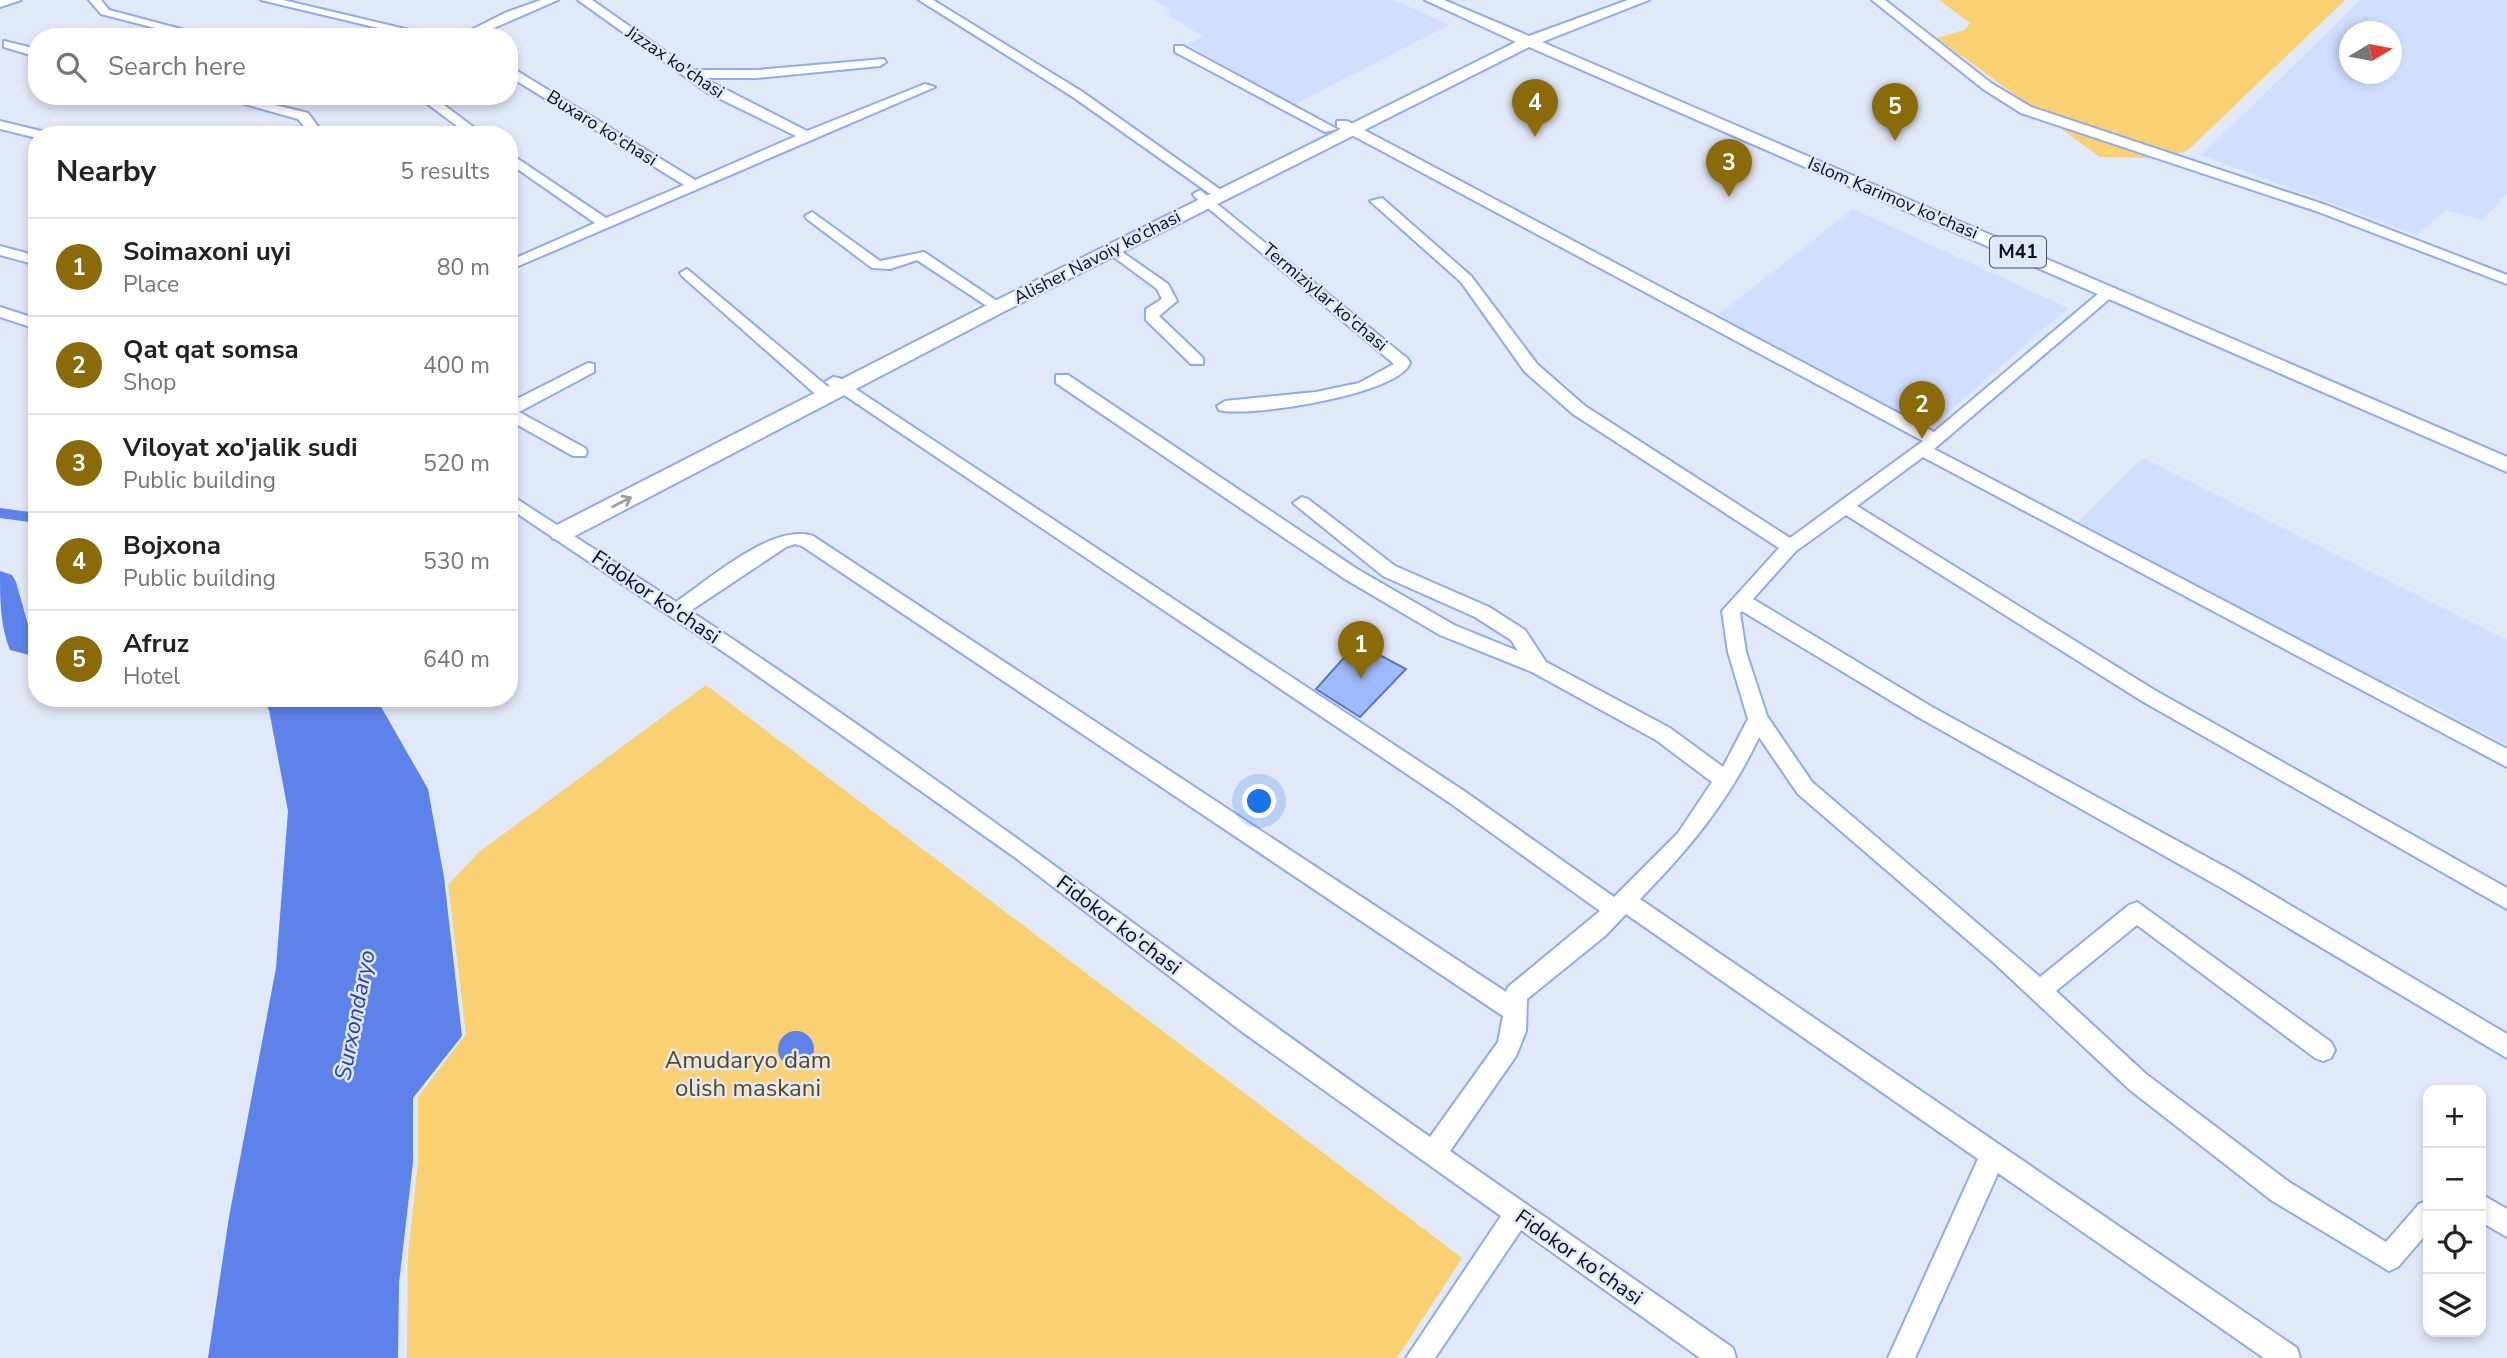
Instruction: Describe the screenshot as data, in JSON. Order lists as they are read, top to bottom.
{
  "streets": {
    "main road": ["Islom Karimov ko'chasi", "M41", "Alisher Navoiy ko’chasi"],
    "street": [
      "Jizzax ko'chasi",
      "Buxaro ko'chasi",
      "Termiziylar ko'chasi",
      "Fidokor ko'chasi"
    ]
  },
  "crossings": [
    ["Islom Karimov ko'chasi", "Alisher Navoiy ko’chasi"],
    ["Alisher Navoiy ko’chasi", "Termiziylar ko'chasi"],
    ["Alisher Navoiy ko’chasi", "Fidokor ko'chasi"]
  ],
  "water": ["Surxondaryo"],
  "parks": ["Amudaryo dam olish maskani"],
  "north": "right",
  "page": {
    "search": "Search here",
    "pins": [
      "4",
      "5",
      "3",
      "2",
      "1"
    ],
    "heading": ["Nearby", "5 results"],
    "list": [
      {
        "mark": "1",
        "name": "Soimaxoni uyi",
        "note": "Place",
        "value": "80 m"
      },
      {
        "mark": "2",
        "name": "Qat qat somsa",
        "note": "Shop",
        "value": "400 m"
      },
      {
        "mark": "3",
        "name": "Viloyat xo'jalik sudi",
        "note": "Public building",
        "value": "520 m"
      },
      {
        "mark": "4",
        "name": "Bojxona",
        "note": "Public building",
        "value": "530 m"
      },
      {
        "mark": "5",
        "name": "Afruz",
        "note": "Hotel",
        "value": "640 m"
      }
    ],
    "map_buttons": ["+", "−"]
  }
}
